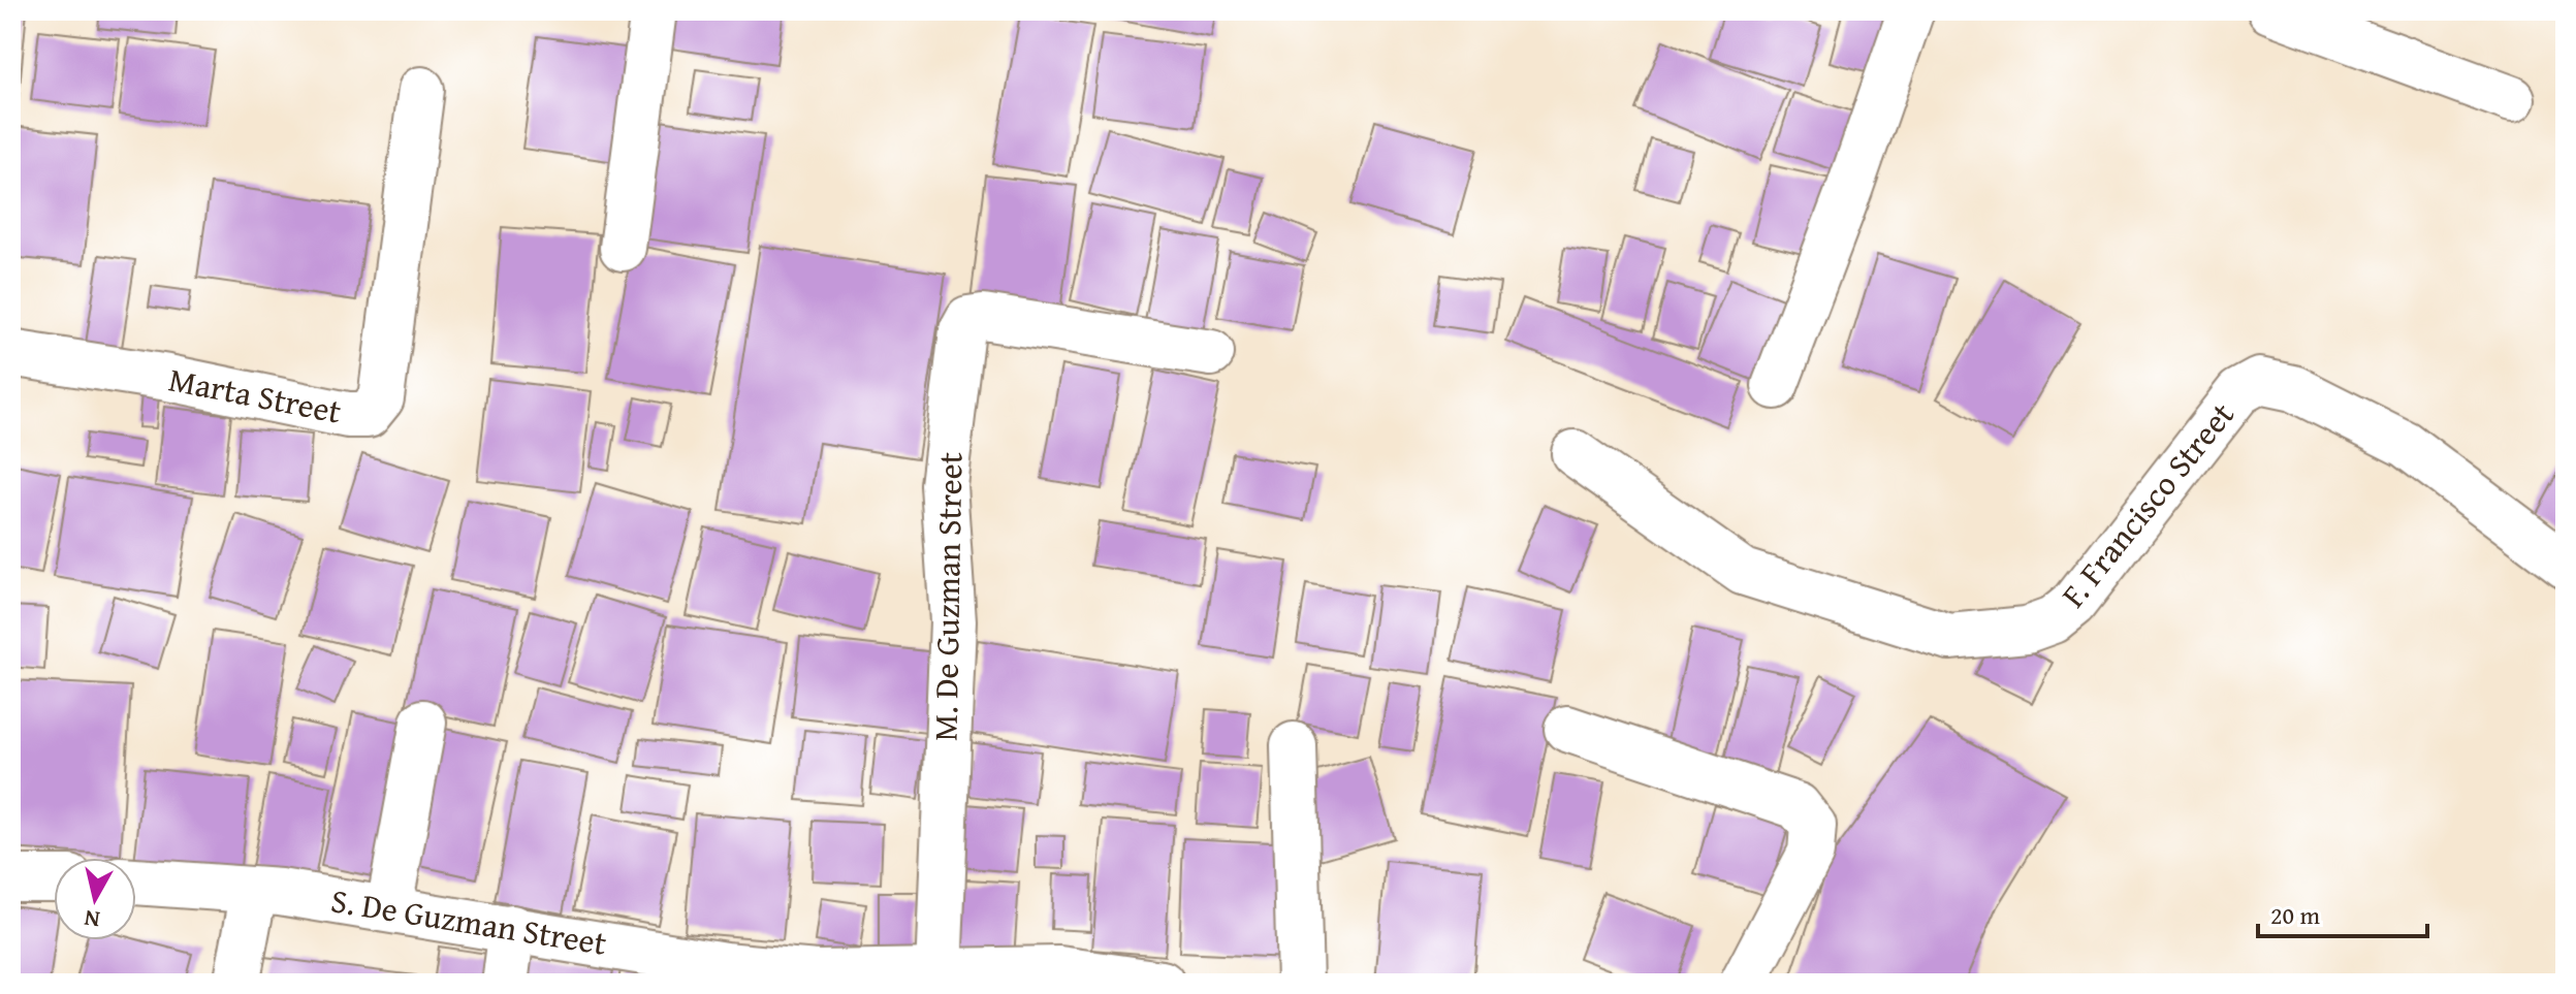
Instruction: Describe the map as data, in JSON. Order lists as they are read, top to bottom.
{
  "streets": {
    "street": [
      "Marta Street",
      "F. Francisco Street",
      "M. De Guzman Street",
      "S. De Guzman Street"
    ]
  },
  "crossings": [
    ["M. De Guzman Street", "S. De Guzman Street"]
  ],
  "scale_bar": "20 m",
  "north": "bottom"
}
